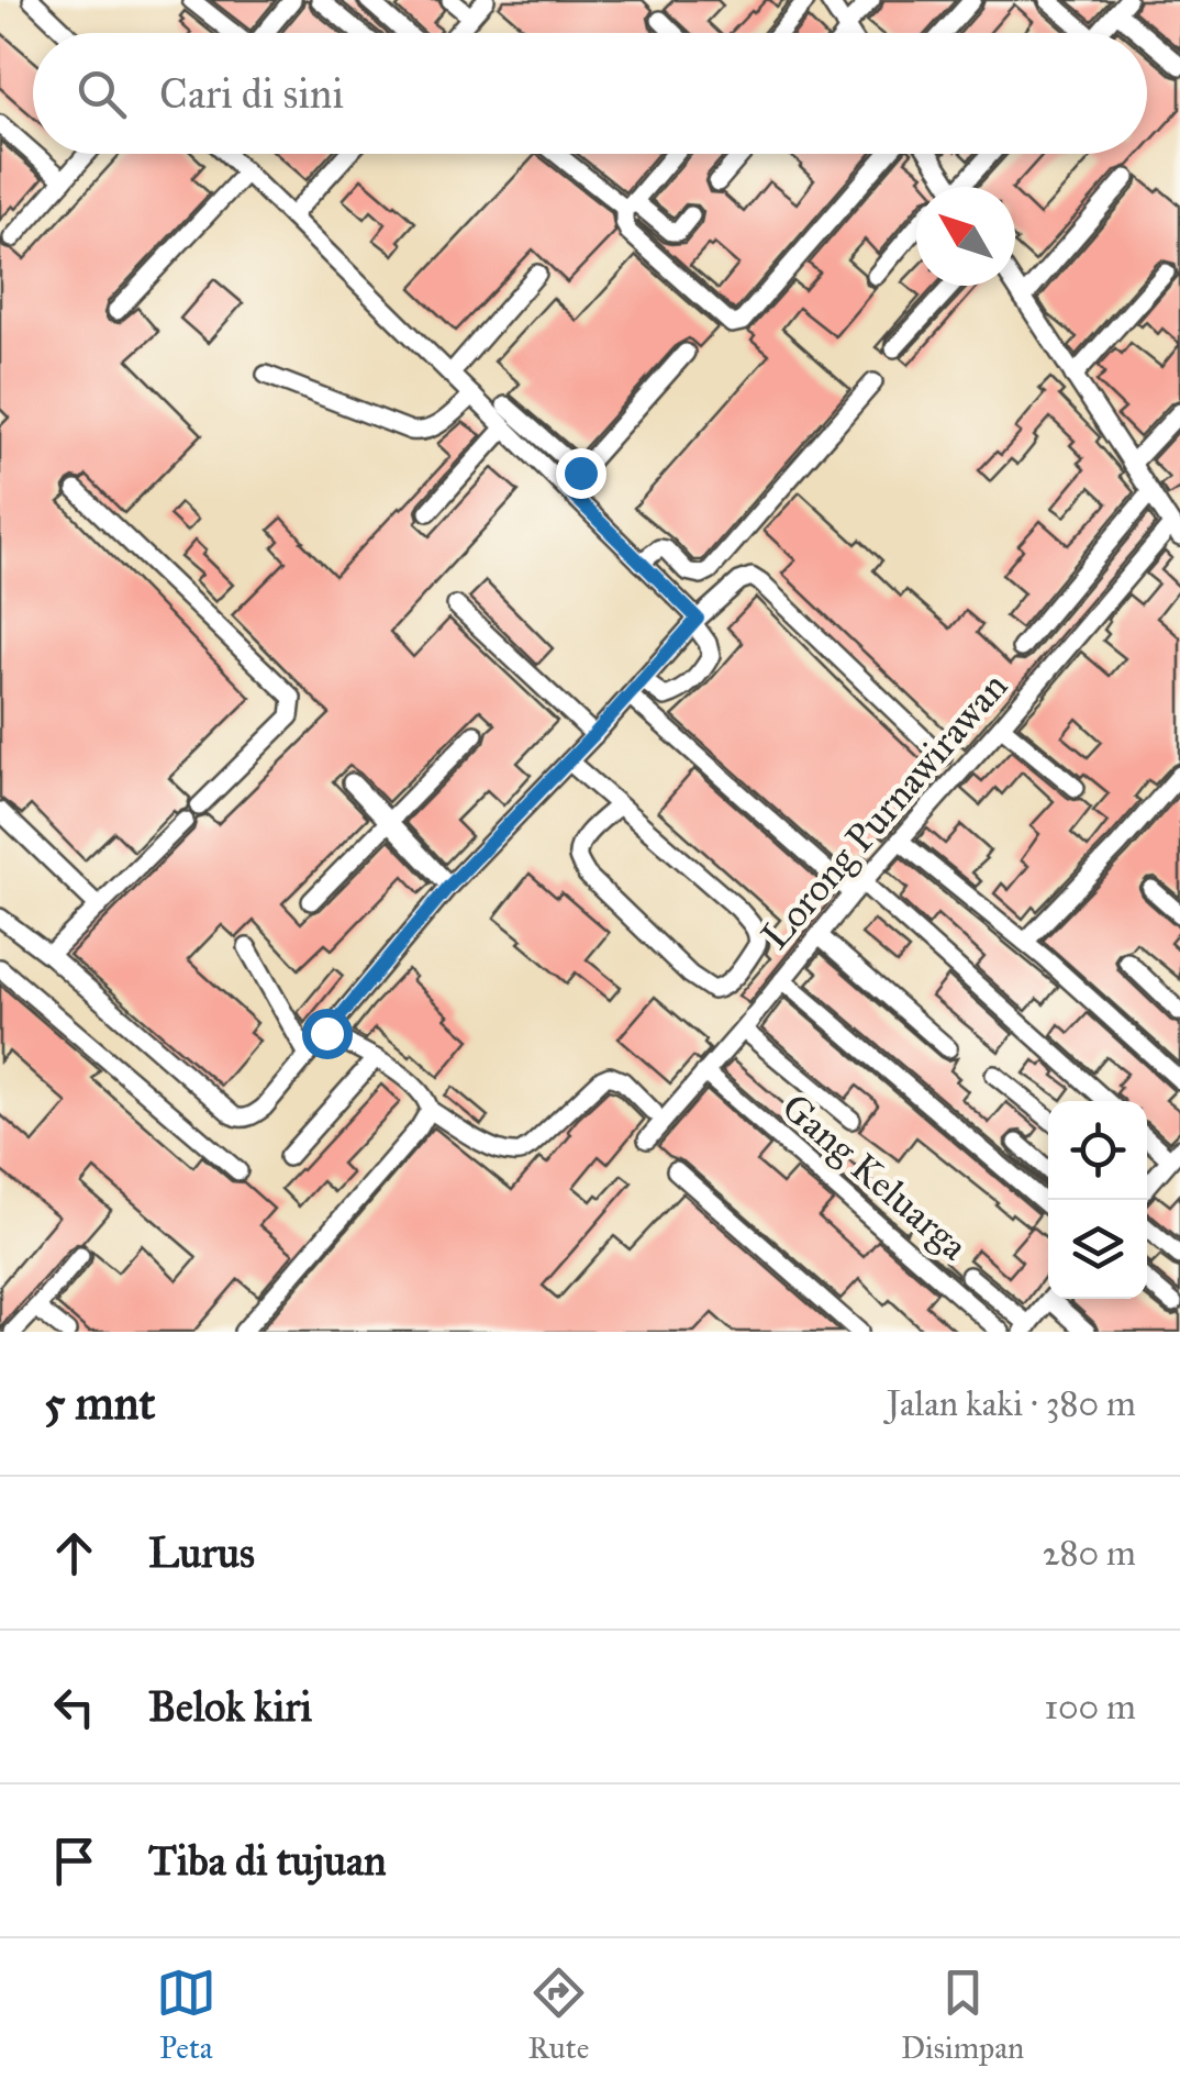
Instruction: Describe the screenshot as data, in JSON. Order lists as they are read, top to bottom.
{
  "streets": {
    "street": ["Lorong Purnawirawan", "Gang Keluarga"]
  },
  "crossings": [
    ["Lorong Purnawirawan", "Gang Keluarga"]
  ],
  "north": "top left",
  "page": {
    "search": "Cari di sini",
    "heading": ["5 mnt", "Jalan kaki · 380 m"],
    "list": [
      ["Lurus", "280 m"],
      ["Belok kiri", "100 m"],
      "Tiba di tujuan"
    ],
    "nav": ["Peta", "Rute", "Disimpan"]
  }
}
